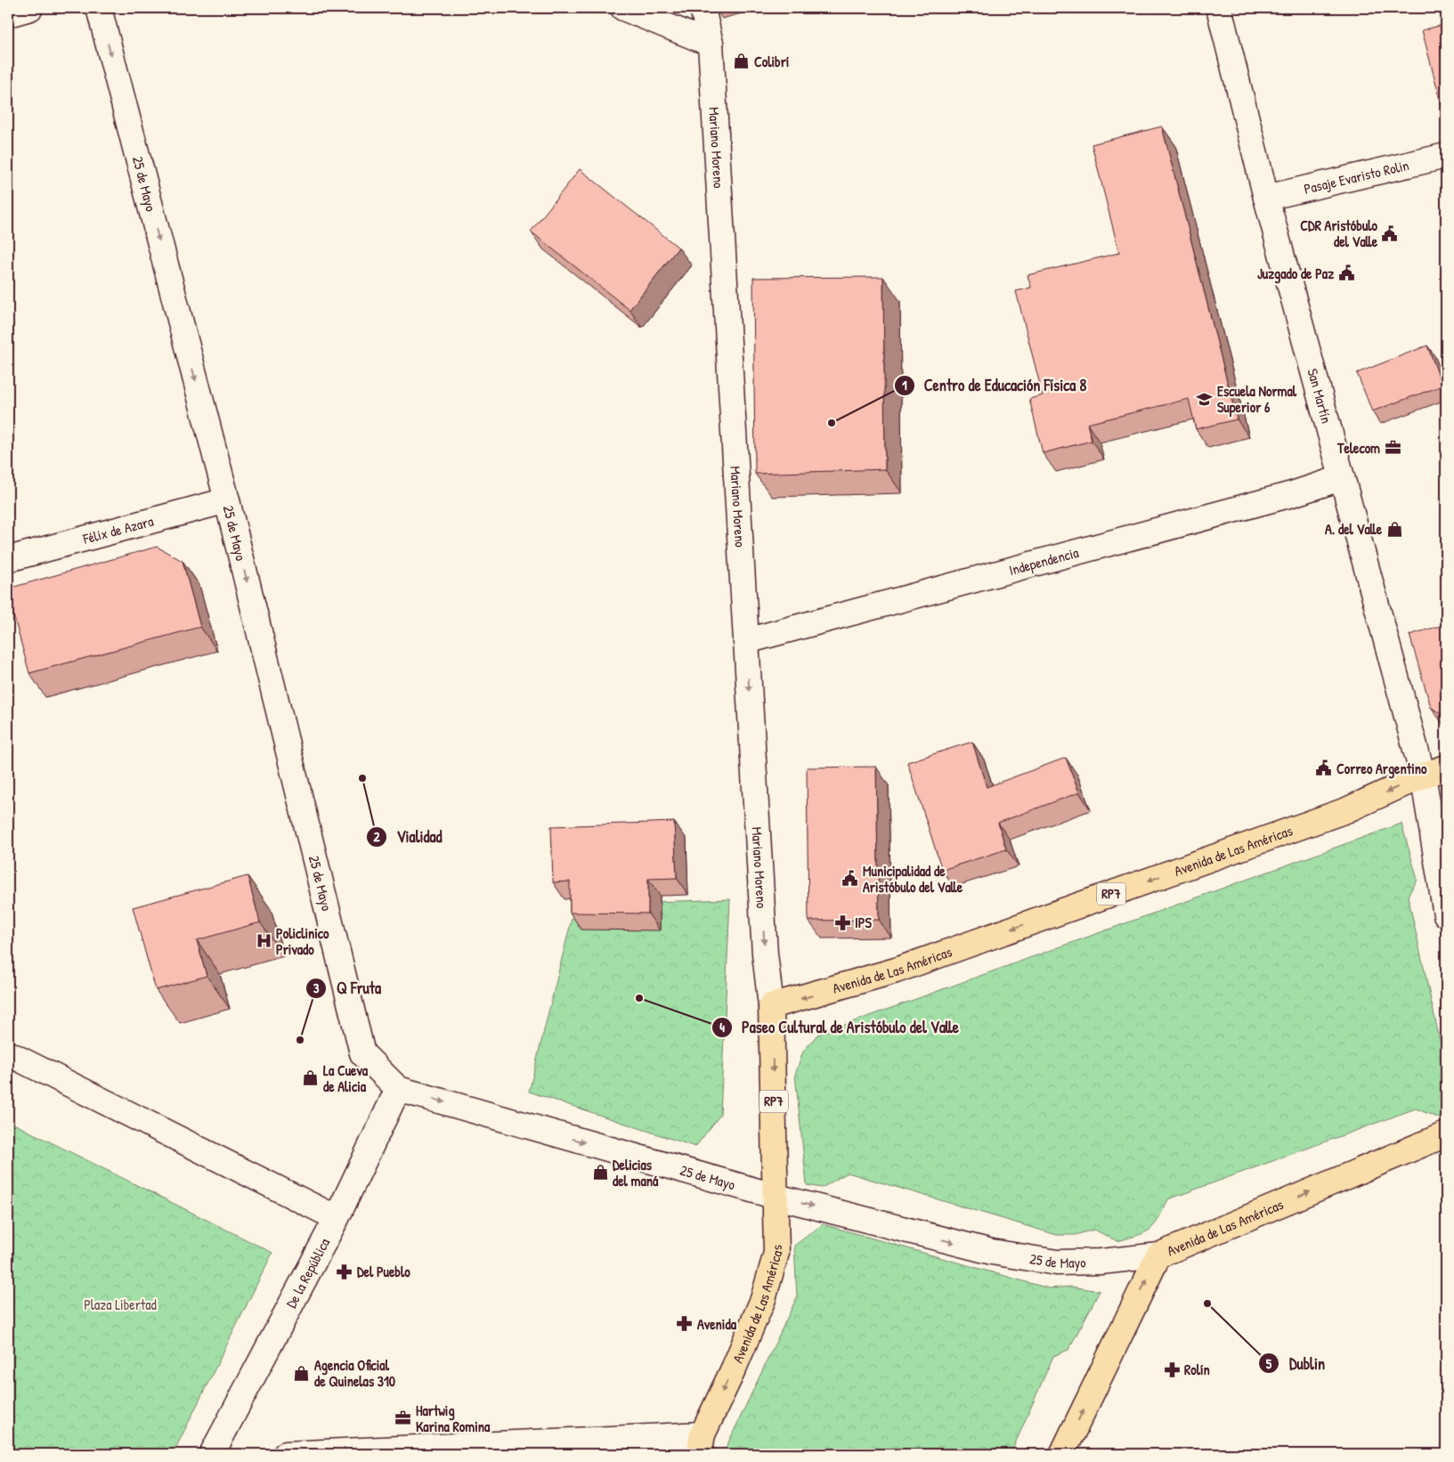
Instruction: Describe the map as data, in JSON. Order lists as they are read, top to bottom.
{
  "streets": {
    "main road": ["Avenida de Las Américas", "RP7"],
    "street": [
      "Mariano Moreno",
      "Pasaje Evaristo Rolin",
      "25 de Mayo",
      "San Martín",
      "Félix de Azara",
      "Independencia",
      "De la República"
    ]
  },
  "crossings": [
    ["Mariano Moreno", "Independencia"],
    ["Mariano Moreno", "Avenida de Las Américas"],
    ["Pasaje Evaristo Rolin", "San Martín"],
    ["25 de Mayo", "Félix de Azara"],
    ["25 de Mayo", "Avenida de Las Américas"],
    ["25 de Mayo", "De la República"],
    ["San Martín", "Independencia"],
    ["San Martín", "Avenida de Las Américas"]
  ],
  "one_way": ["Mariano Moreno", "25 de Mayo"],
  "parks": ["Plaza Libertad"],
  "places": {
    "shop": [
      "Colibrí",
      "A. del Valle",
      "La Cueva de Alicia",
      "Delicias del maná",
      "Agencia Oficial de Quinelas 310"
    ],
    "public building": [
      "CDR Aristóbulo del Valle",
      "Juzgado de Paz",
      "Correo Argentino",
      "Municipalidad de Aristóbulo del Valle"
    ],
    "school or university": ["Escuela Normal Superior 6"],
    "other": [
      "Centro de Educación Física 8",
      "Vialidad",
      "Paseo Cultural de Aristóbulo del Valle",
      "Q Fruta",
      "Dublin"
    ],
    "office": ["Telecom", "Hartwig Karina Romina"],
    "pharmacy": [
      "IPS",
      "Del Pueblo",
      "Avenida",
      "Rolín"
    ],
    "hospital": ["Policlinico Privado"]
  }
}
